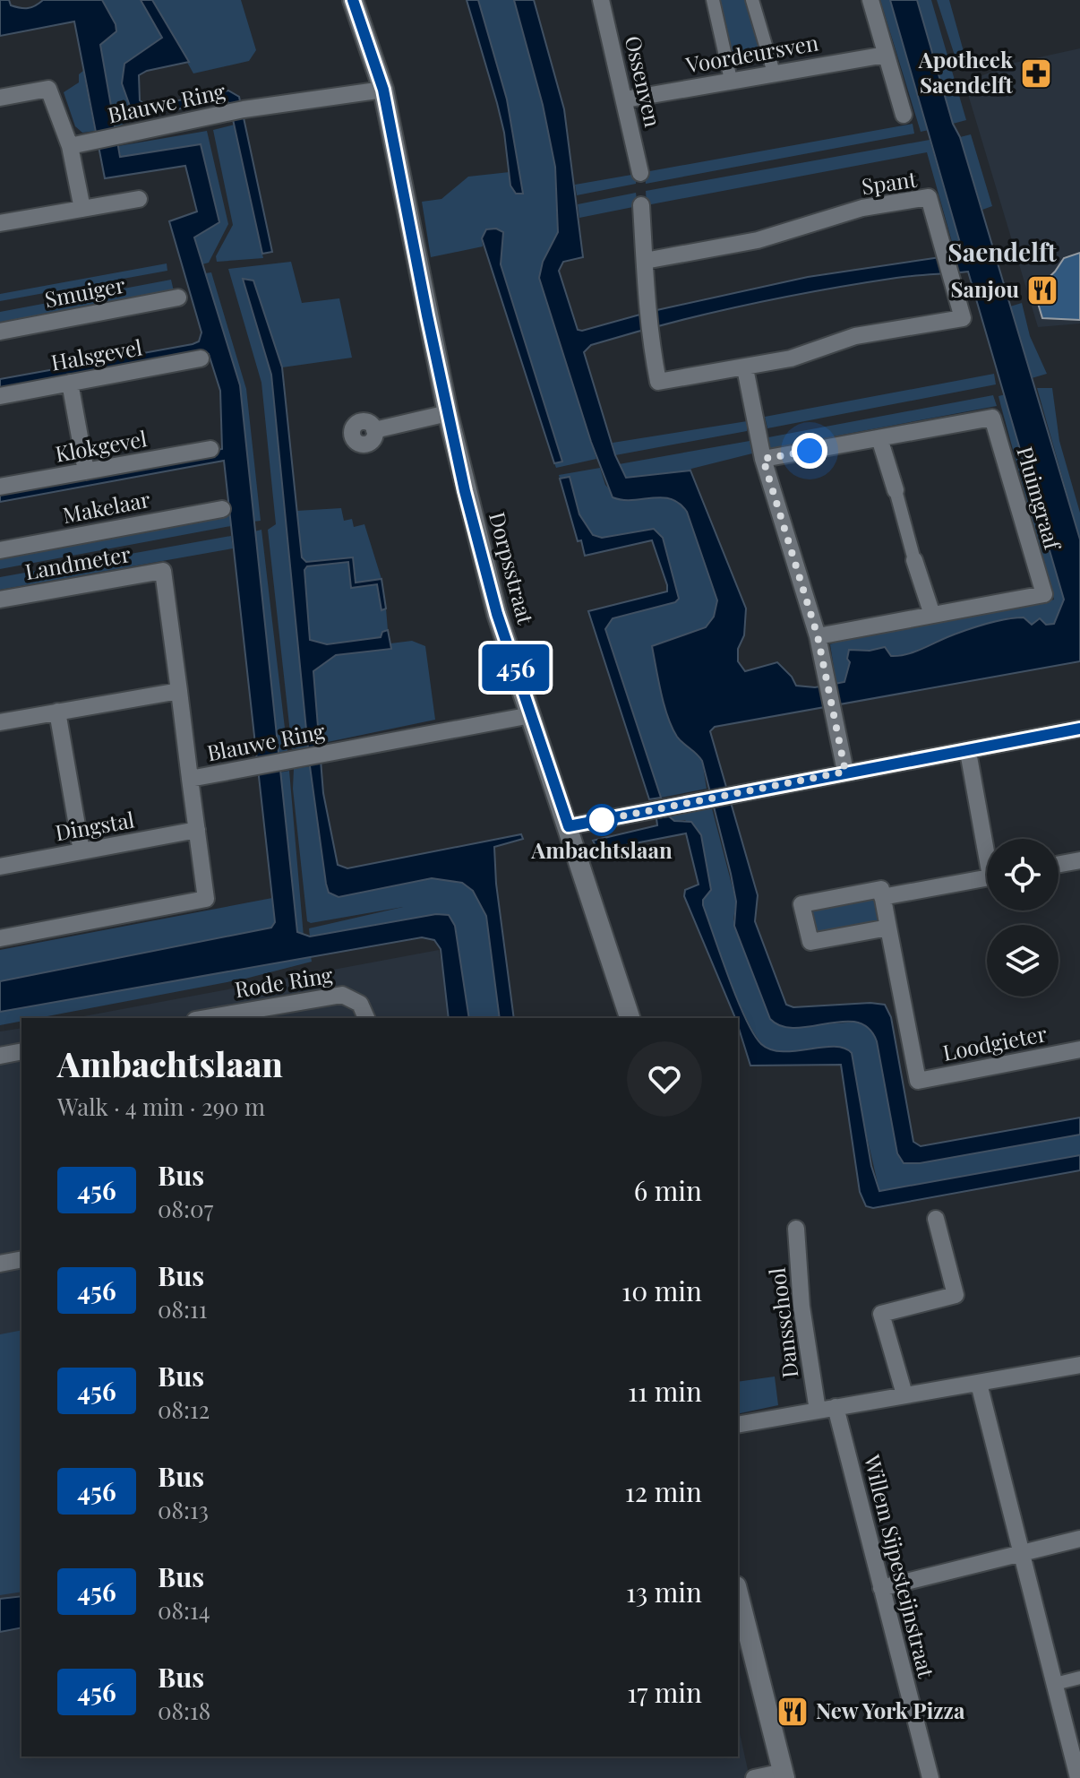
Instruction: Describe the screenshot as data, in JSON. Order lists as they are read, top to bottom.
{
  "streets": {
    "street": [
      "Voordeursven",
      "Ossenven",
      "Blauwe Ring",
      "Spant",
      "Smuiger",
      "Halsgevel",
      "Klokgevel",
      "Pluimgraaf",
      "Makelaar",
      "Landmeter",
      "Dorpsstraat",
      "Dingstal",
      "Rode Ring",
      "Loodgieter",
      "Dansschool",
      "Willem Sijpesteijnstraat"
    ]
  },
  "crossings": [
    ["Voordeursven", "Ossenven"],
    ["Blauwe Ring", "Landmeter"],
    ["Blauwe Ring", "Dorpsstraat"]
  ],
  "districts": ["Saendelft"],
  "places": {
    "pharmacy": ["Apotheek Saendelft"],
    "restaurant": ["Sanjou", "New York Pizza"],
    "other": ["Ambachtslaan"]
  },
  "lines": ["bus line 456"],
  "page": {
    "on_map": "456",
    "heading": ["Ambachtslaan", "Walk · 4 min · 290 m"],
    "list": [
      {
        "mark": "456",
        "name": "Bus",
        "note": "08:07",
        "value": "6 min"
      },
      {
        "mark": "456",
        "name": "Bus",
        "note": "08:11",
        "value": "10 min"
      },
      {
        "mark": "456",
        "name": "Bus",
        "note": "08:12",
        "value": "11 min"
      },
      {
        "mark": "456",
        "name": "Bus",
        "note": "08:13",
        "value": "12 min"
      },
      {
        "mark": "456",
        "name": "Bus",
        "note": "08:14",
        "value": "13 min"
      },
      {
        "mark": "456",
        "name": "Bus",
        "note": "08:18",
        "value": "17 min"
      }
    ]
  }
}
